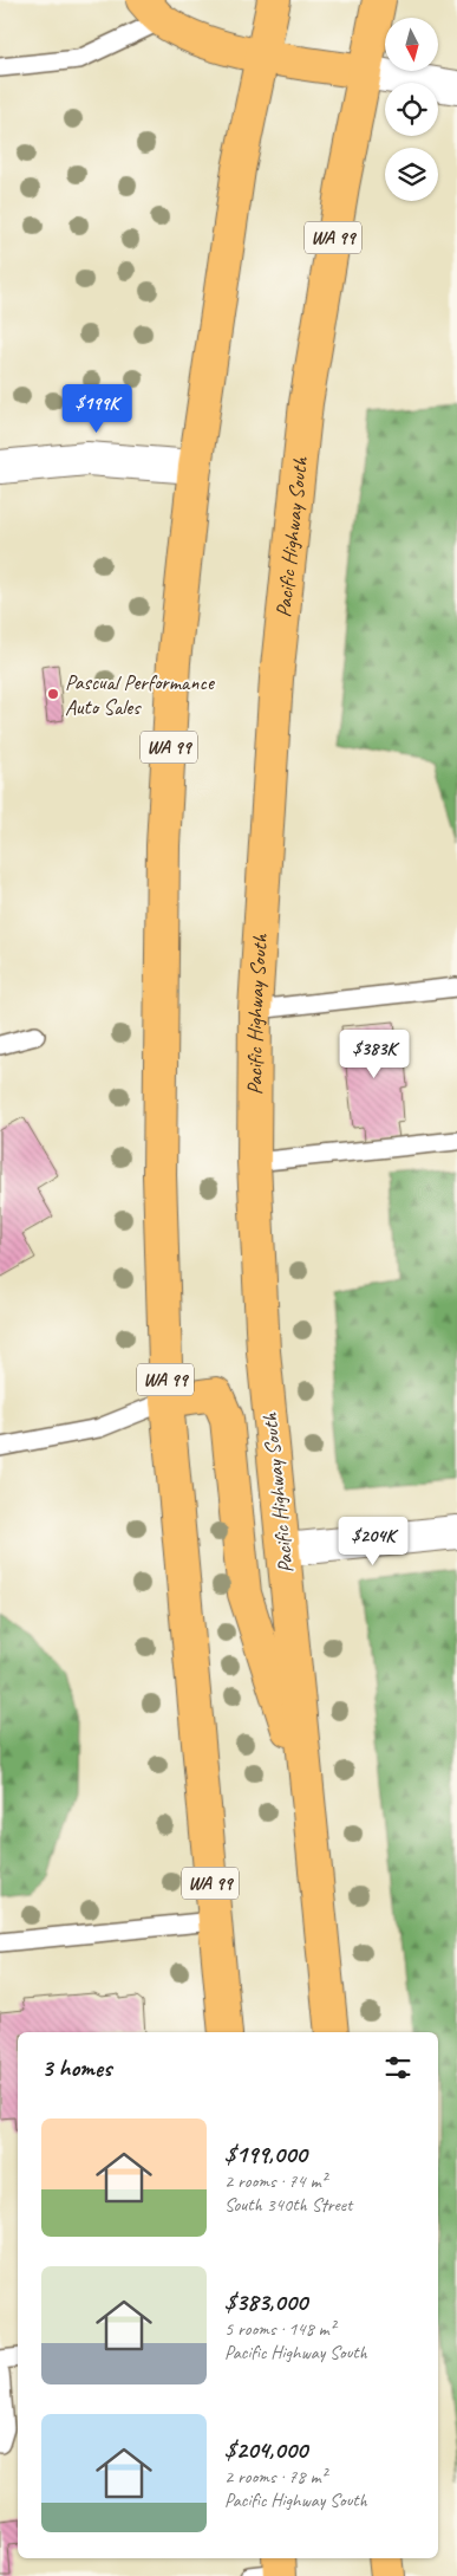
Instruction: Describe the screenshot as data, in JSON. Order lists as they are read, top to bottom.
{
  "streets": {
    "main road": ["WA 99", "Pacific Highway South"]
  },
  "places": ["Pascual Performance Auto Sales"],
  "north": "bottom",
  "page": {
    "price": ["$199K", "$383K", "$204K"],
    "heading": "3 homes",
    "list": [
      {
        "name": "$199,000",
        "note": "2 rooms · 74 m² · South 340th Street"
      },
      {
        "name": "$383,000",
        "note": "5 rooms · 148 m² · Pacific Highway South"
      },
      {
        "name": "$204,000",
        "note": "2 rooms · 78 m² · Pacific Highway South"
      }
    ]
  }
}
